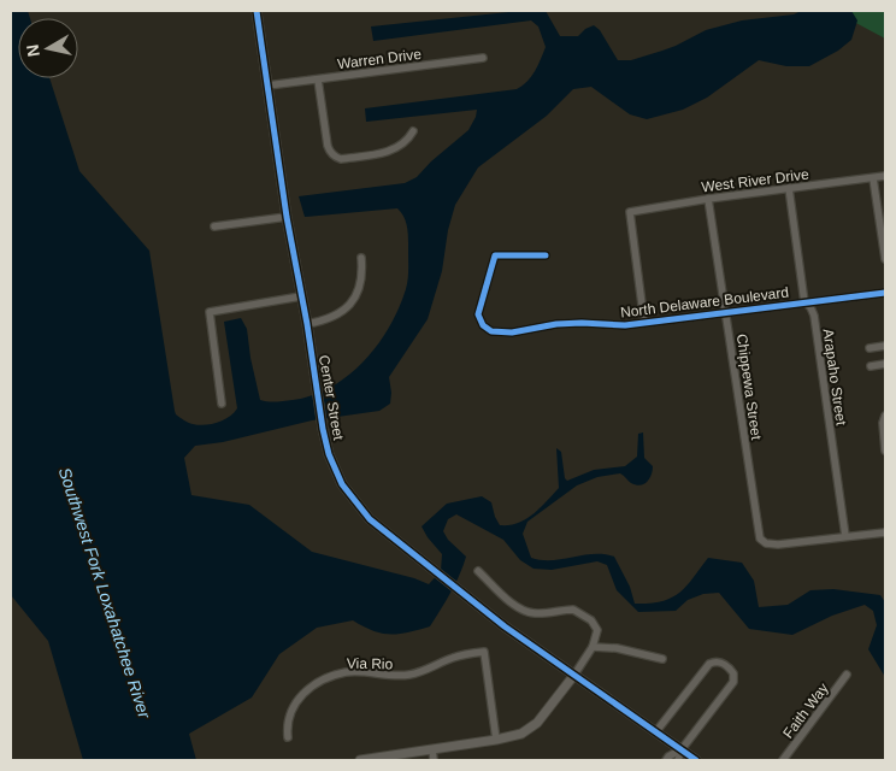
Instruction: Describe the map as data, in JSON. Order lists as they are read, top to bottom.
{
  "streets": {
    "street": [
      "Warren Drive",
      "West River Drive",
      "North Delaware Boulevard",
      "Arapaho Street",
      "Chippewa Street",
      "Center Street",
      "Via Rio",
      "Faith Way"
    ]
  },
  "crossings": [
    ["Warren Drive", "Center Street"],
    ["West River Drive", "North Delaware Boulevard"],
    ["West River Drive", "Arapaho Street"],
    ["West River Drive", "Chippewa Street"],
    ["North Delaware Boulevard", "Arapaho Street"],
    ["North Delaware Boulevard", "Chippewa Street"],
    ["Arapaho Street", "Chippewa Street"]
  ],
  "water": ["Southwest Fork Loxahatchee River"],
  "north": "left"
}
